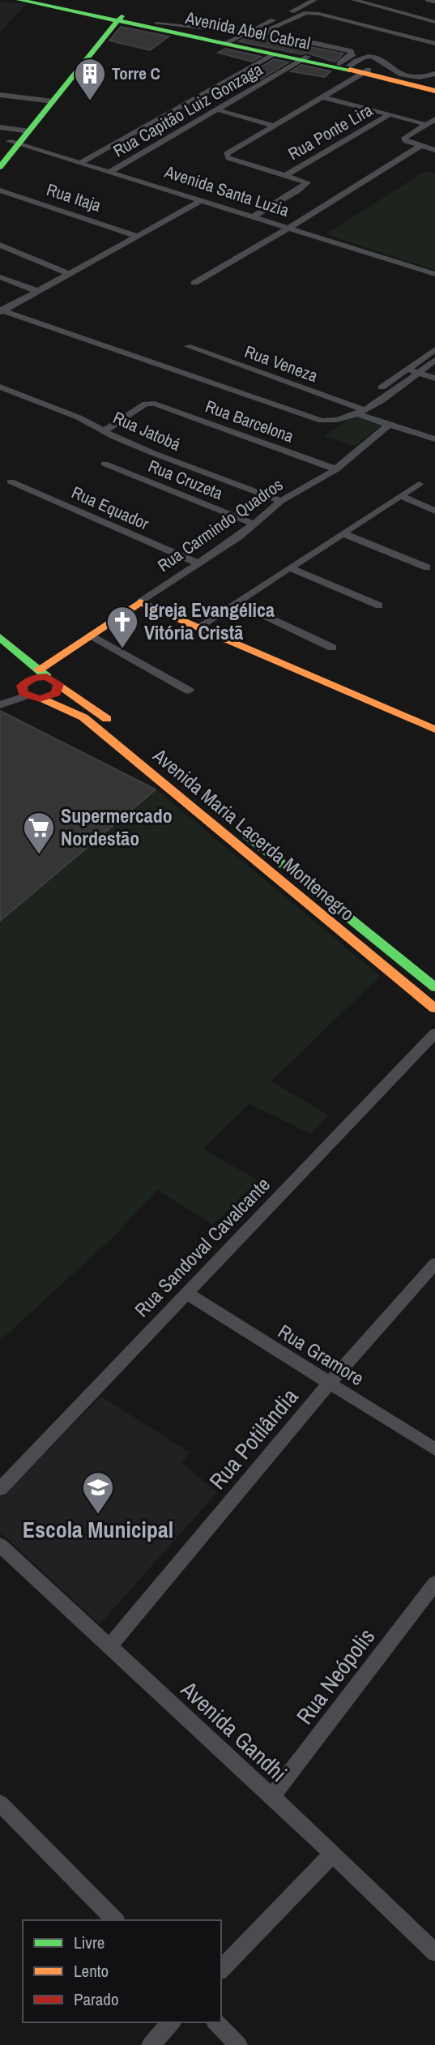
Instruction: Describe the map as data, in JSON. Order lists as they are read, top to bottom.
{
  "streets": {
    "main road": ["Avenida Abel Cabral", "Rua Carmindo Quadros", "Avenida Maria Lacerda Montenegro"],
    "street": [
      "Rua Capitão Luiz Gonzaga",
      "Rua Ponte Lira",
      "Avenida Santa Luzia",
      "Rua Itaja",
      "Rua Veneza",
      "Rua Barcelona",
      "Rua Jatobá",
      "Rua Cruzeta",
      "Rua Equador",
      "Rua Sandoval Cavalcante",
      "Rua Gramore",
      "Rua Potilândia",
      "Rua Neópolis",
      "Avenida Gandhi"
    ]
  },
  "crossings": [
    ["Avenida Abel Cabral", "Rua Capitão Luiz Gonzaga"],
    ["Rua Capitão Luiz Gonzaga", "Avenida Santa Luzia"],
    ["Rua Veneza", "Rua Carmindo Quadros"],
    ["Rua Barcelona", "Rua Jatobá"],
    ["Rua Barcelona", "Rua Carmindo Quadros"],
    ["Rua Jatobá", "Rua Carmindo Quadros"],
    ["Rua Cruzeta", "Rua Carmindo Quadros"],
    ["Rua Equador", "Rua Carmindo Quadros"],
    ["Rua Carmindo Quadros", "Avenida Maria Lacerda Montenegro"],
    ["Rua Sandoval Cavalcante", "Rua Gramore"],
    ["Rua Gramore", "Rua Potilândia"],
    ["Rua Potilândia", "Avenida Gandhi"],
    ["Rua Neópolis", "Avenida Gandhi"]
  ],
  "places": {
    "building": ["Torre C"],
    "church": ["Igreja Evangélica Vitória Cristã"],
    "supermarket": ["Supermercado Nordestão"],
    "school or university": ["Escola Municipal"]
  },
  "legend": ["Livre", "Lento", "Parado"]
}
